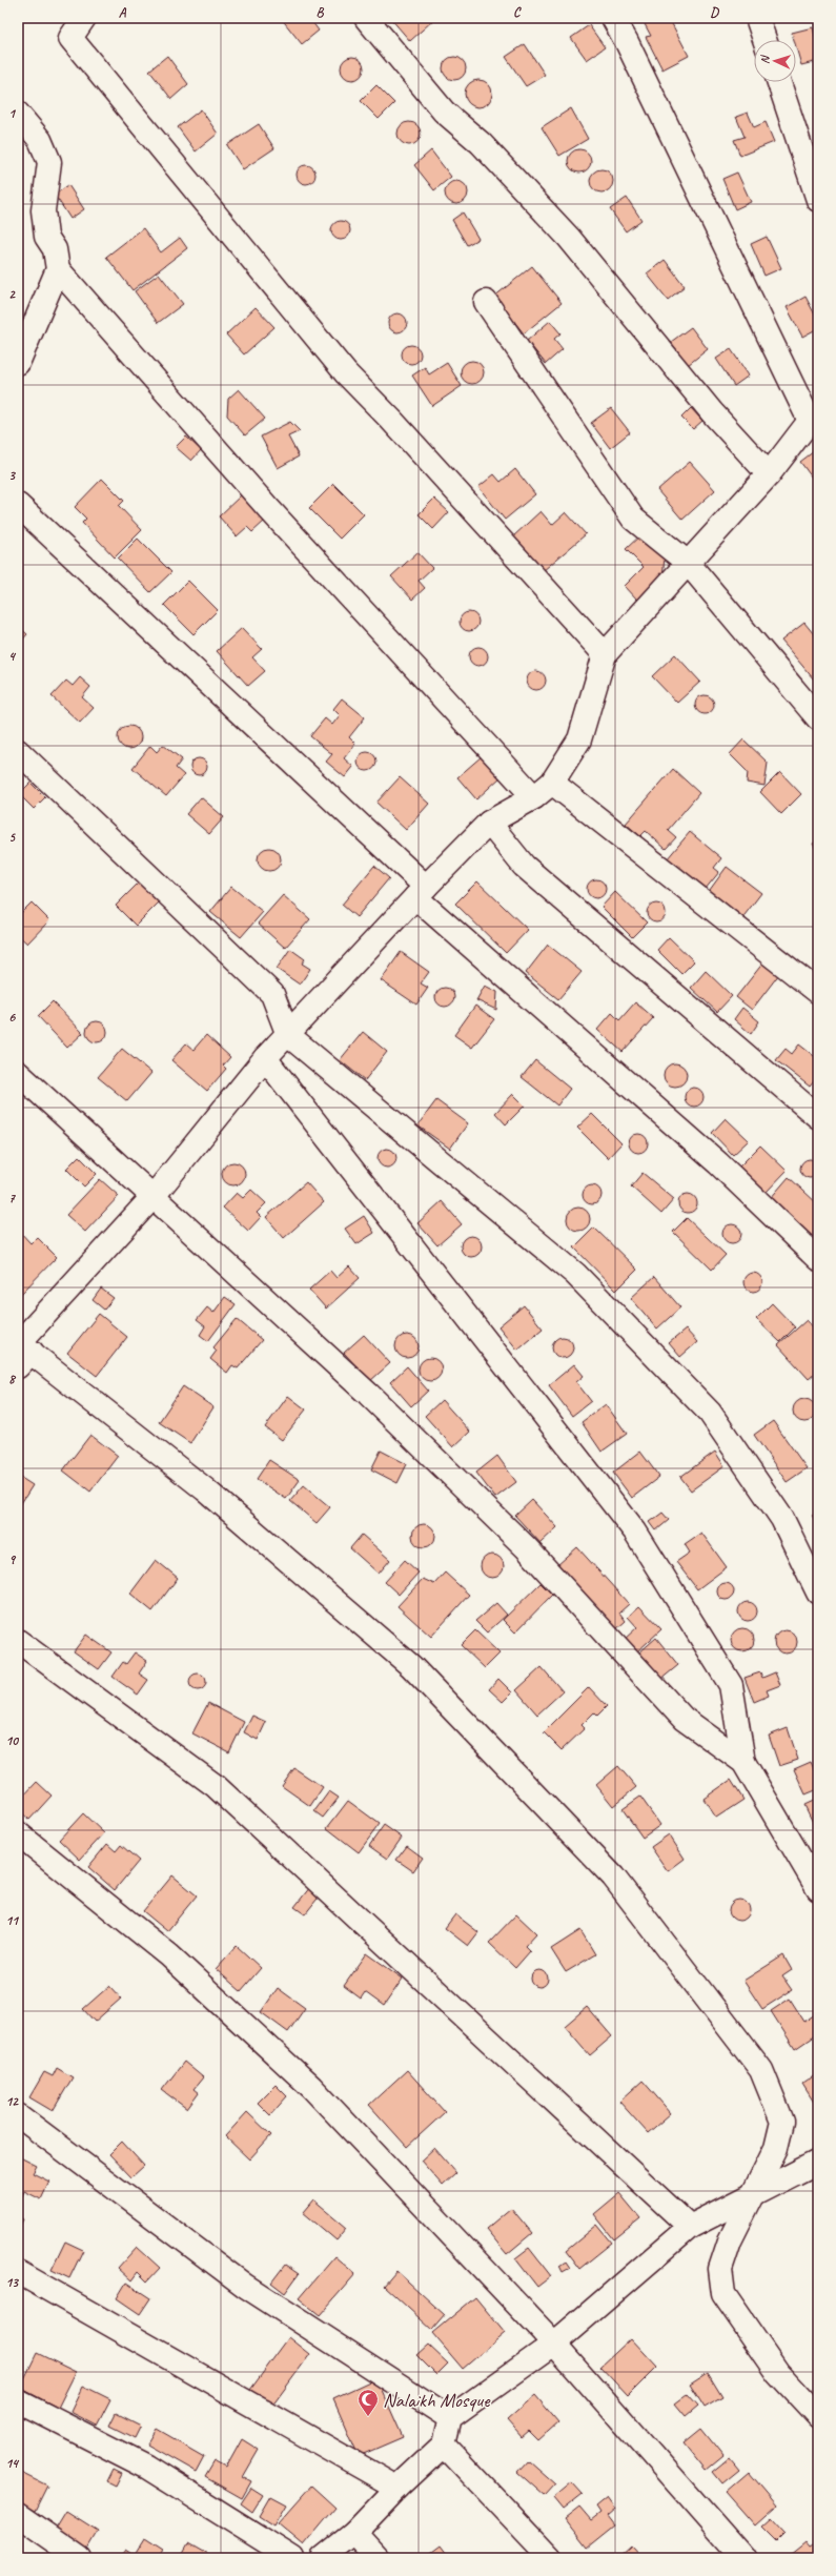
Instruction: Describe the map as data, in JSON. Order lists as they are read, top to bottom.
{
  "places": {
    "mosque": ["Nalaikh Mosque"]
  },
  "north": "left",
  "grid": {
    "columns": [
      "A",
      "B",
      "C",
      "D"
    ],
    "rows": [
      "1",
      "2",
      "3",
      "4",
      "5",
      "6",
      "7",
      "8",
      "9",
      "10",
      "11",
      "12",
      "13",
      "14"
    ]
  }
}
